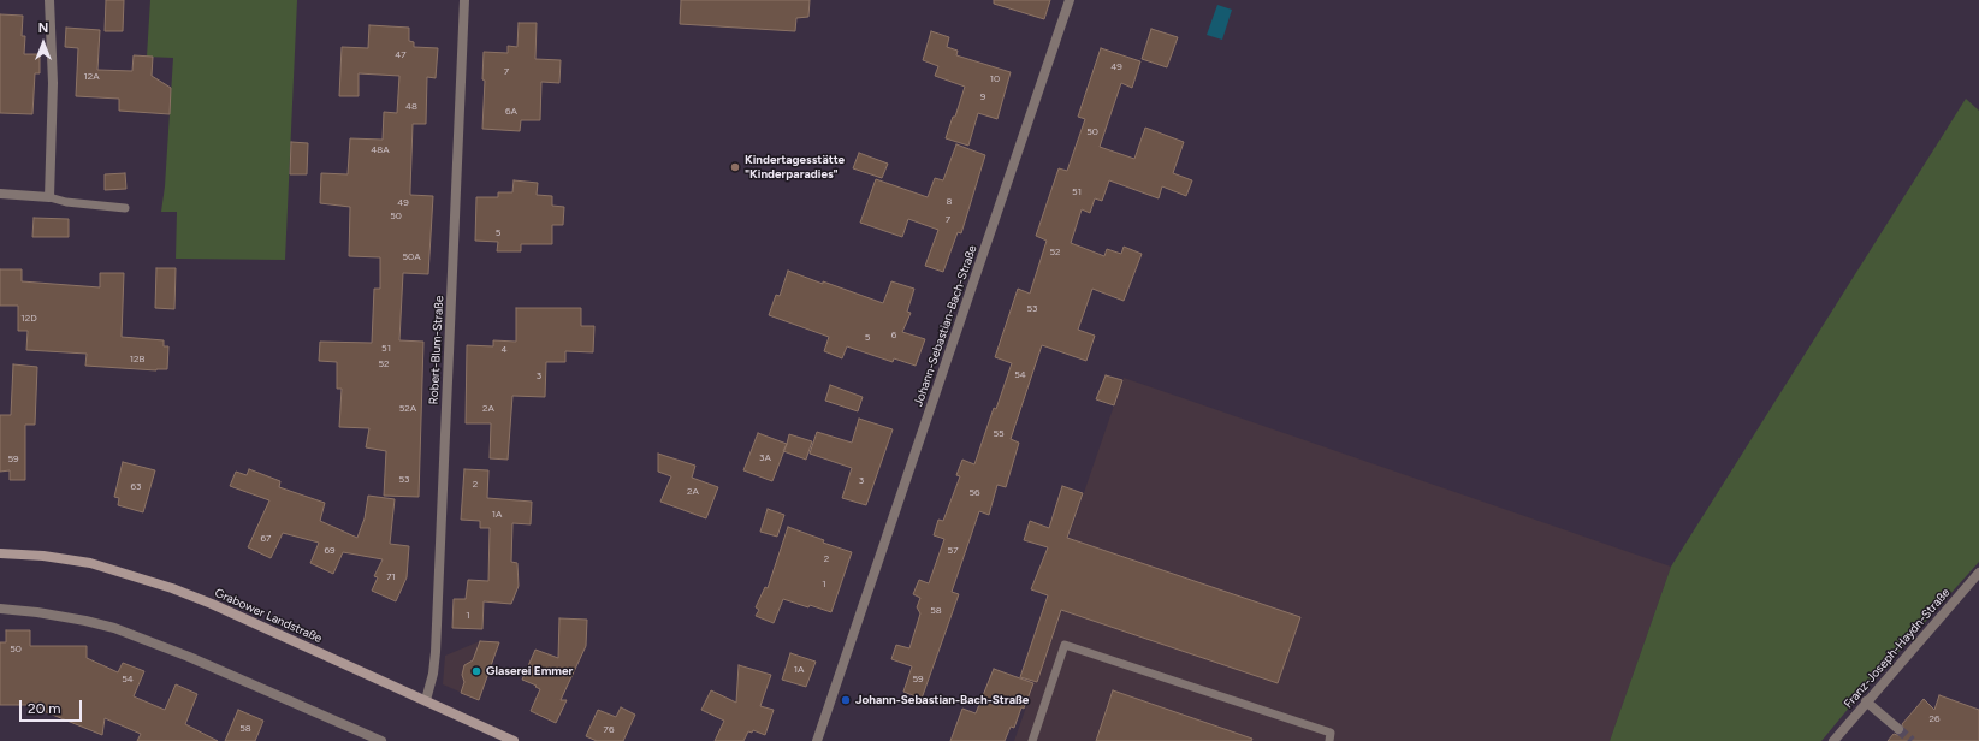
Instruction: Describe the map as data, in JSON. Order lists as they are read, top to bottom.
{
  "streets": {
    "main road": ["Grabower Landstraße"],
    "street": ["Johann-Sebastian-Bach-Straße", "Robert-Blum-Straße", "Franz-Joseph-Haydn-Straße"]
  },
  "crossings": [
    ["Robert-Blum-Straße", "Grabower Landstraße"]
  ],
  "places": ["Kindertagesstätte \"Kinderparadies\"", "Glaserei Emmer", "Johann-Sebastian-Bach-Straße"],
  "house_numbers": [
    "47",
    "49",
    "7",
    "12A",
    "10",
    "9",
    "48",
    "6A",
    "50",
    "48A",
    "51",
    "8",
    "49",
    "50",
    "7",
    "5",
    "52",
    "50A",
    "53",
    "12D",
    "6",
    "5",
    "51",
    "4",
    "12B",
    "52",
    "54",
    "3",
    "52A",
    "2A",
    "55",
    "3A",
    "59",
    "53",
    "3",
    "2",
    "63",
    "2A",
    "56",
    "1A",
    "67",
    "69",
    "57",
    "2",
    "71",
    "1",
    "58",
    "1",
    "50",
    "1A",
    "54",
    "59",
    "26",
    "58",
    "76"
  ],
  "scale_bar": "20 m",
  "north": "top"
}
